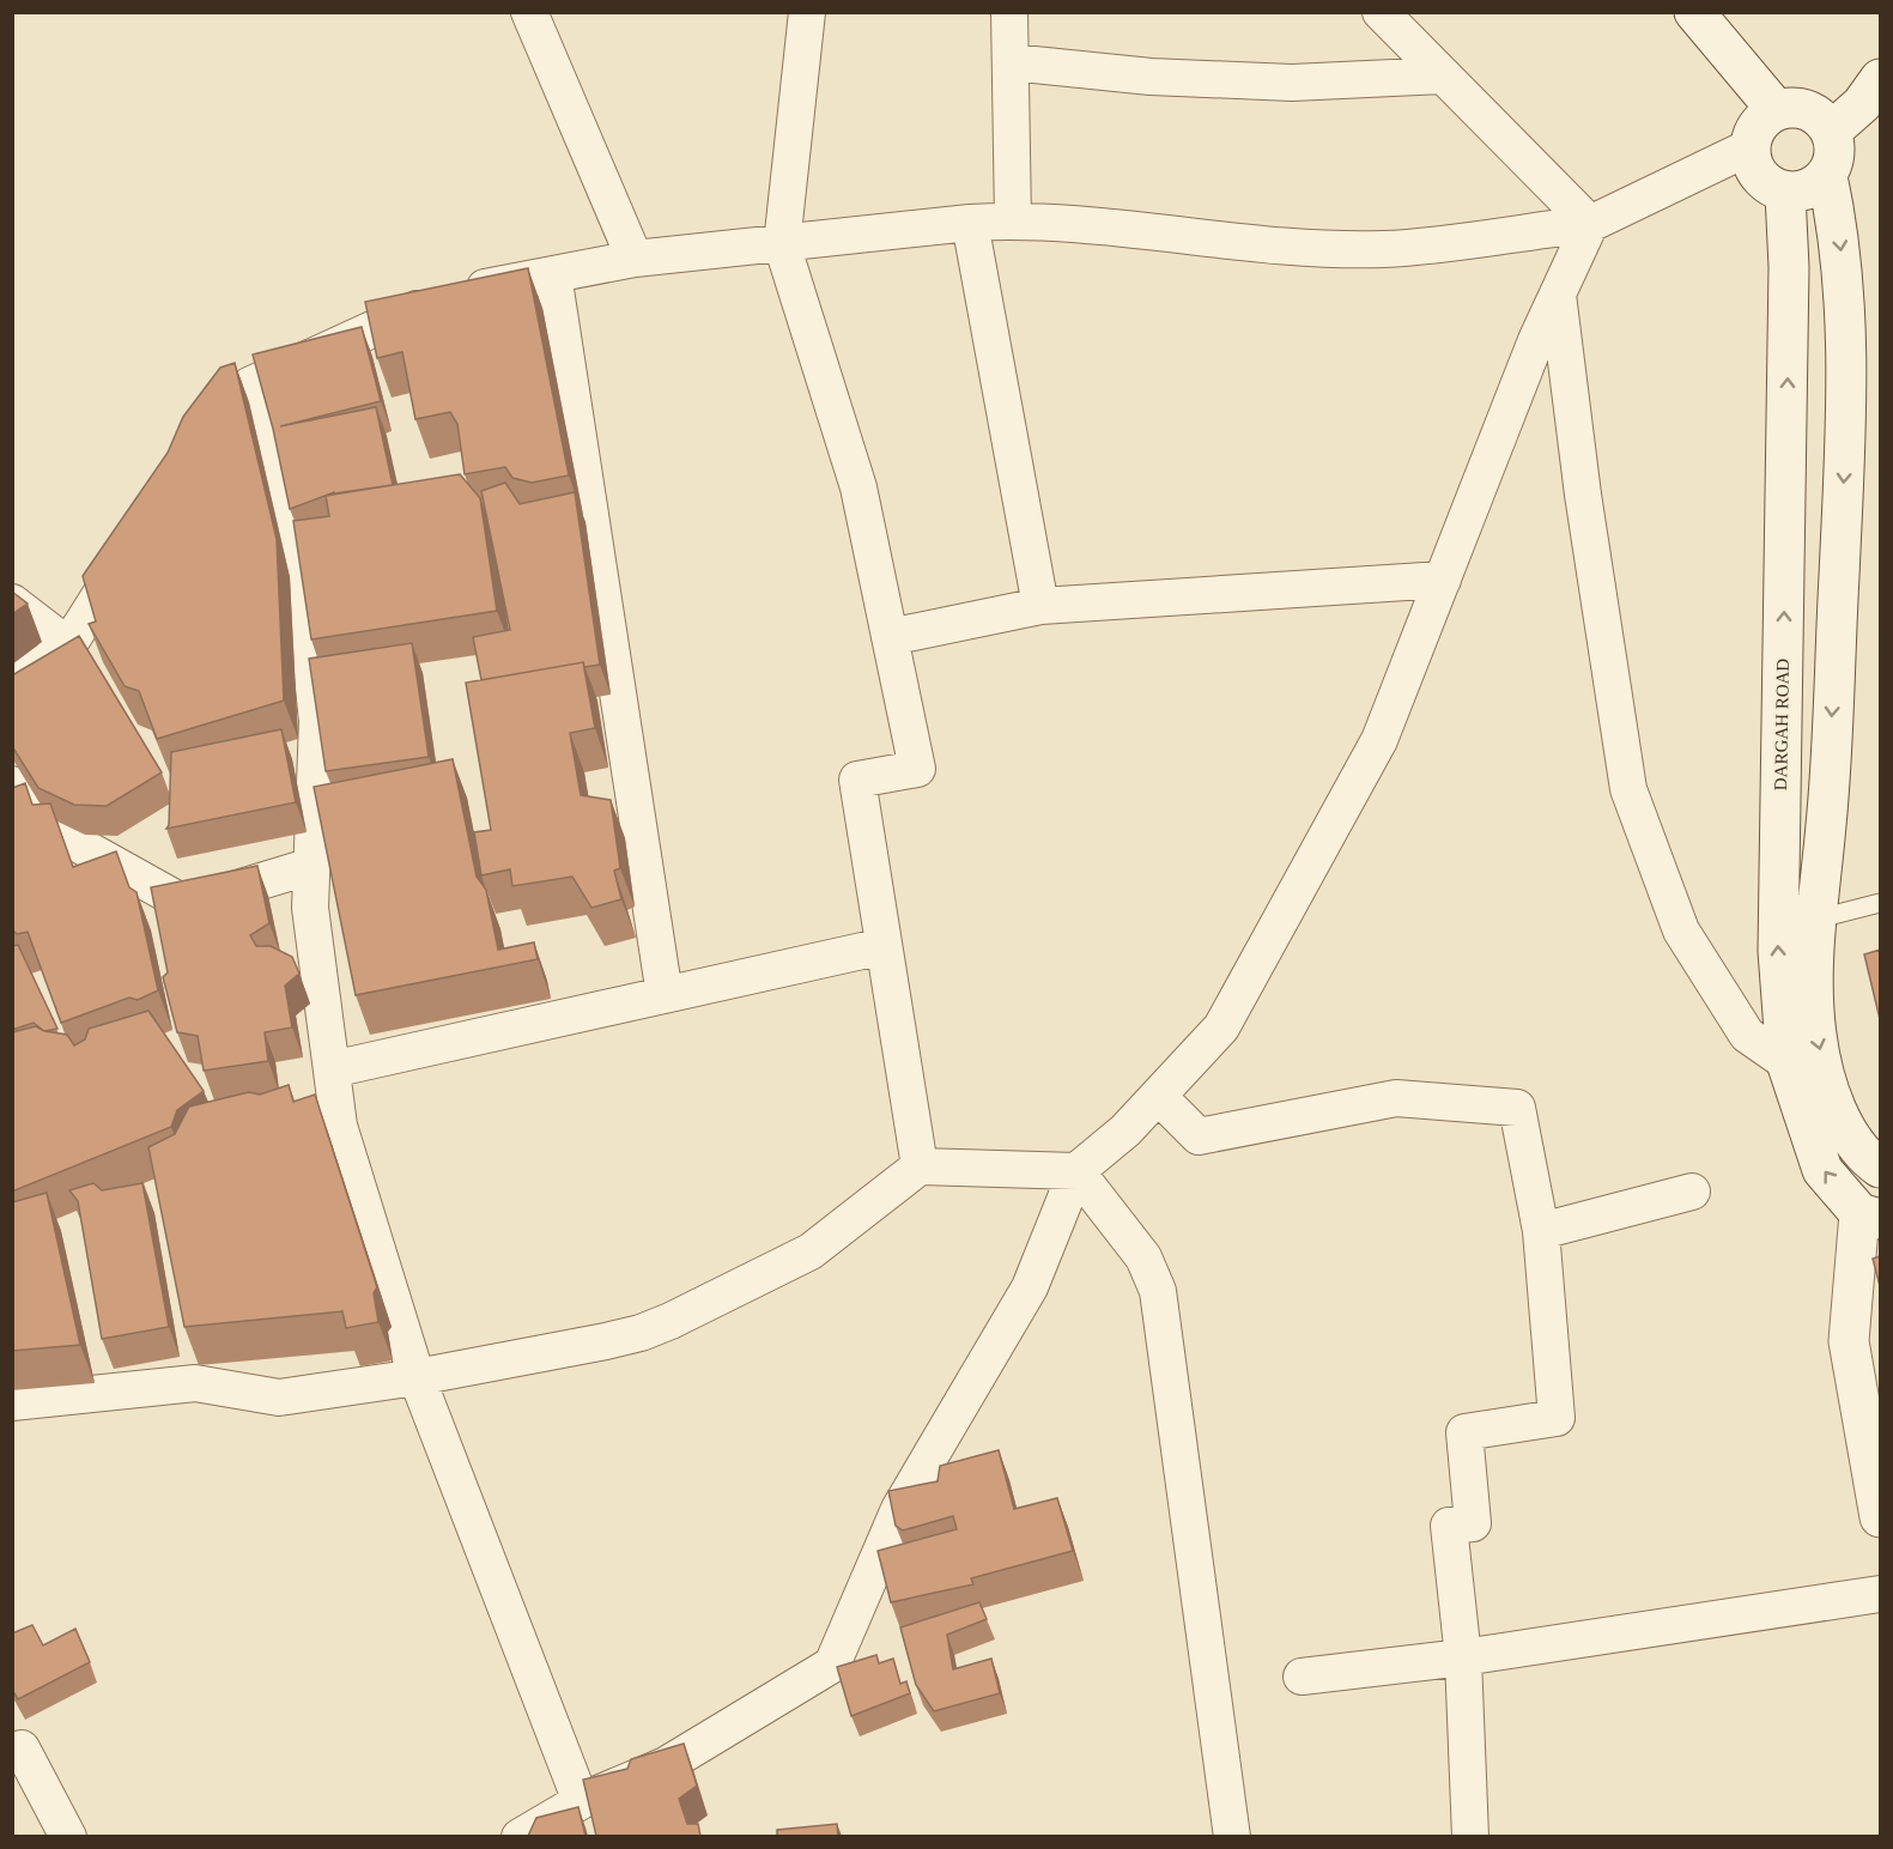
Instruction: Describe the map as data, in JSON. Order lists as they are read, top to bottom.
{
  "streets": {
    "main road": ["DARGAH ROAD"]
  }
}
